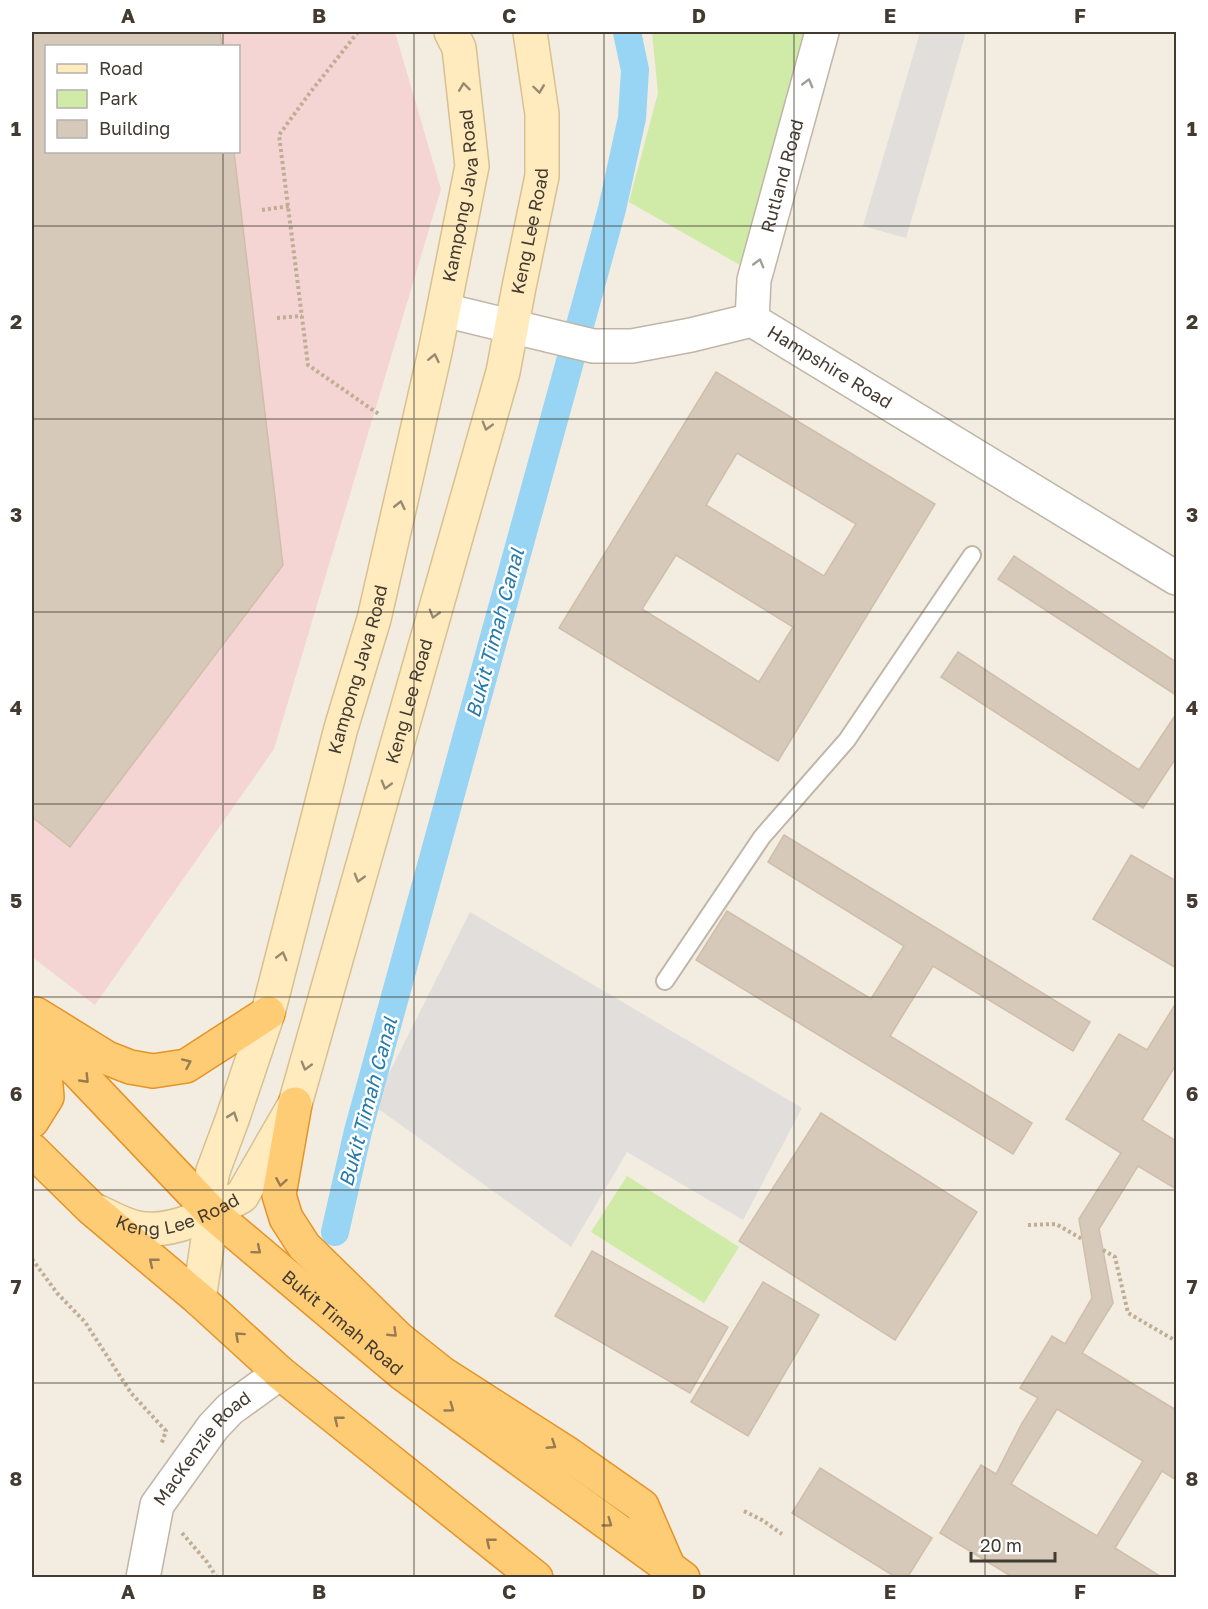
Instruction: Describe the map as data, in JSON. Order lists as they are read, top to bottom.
{
  "streets": {
    "highway": ["Bukit Timah Road"],
    "main road": ["Kampong Java Road", "Keng Lee Road"],
    "street": ["Rutland Road", "Hampshire Road", "MacKenzie Road"]
  },
  "crossings": [
    ["Rutland Road", "Hampshire Road"],
    ["Kampong Java Road", "Keng Lee Road"],
    ["Kampong Java Road", "Hampshire Road"],
    ["Kampong Java Road", "Bukit Timah Road"],
    ["Keng Lee Road", "Hampshire Road"],
    ["Keng Lee Road", "Bukit Timah Road"]
  ],
  "one_way": ["Rutland Road", "Kampong Java Road", "Keng Lee Road"],
  "water": ["Bukit Timah Canal"],
  "legend": ["Road", "Park", "Building"],
  "scale_bar": "20 m",
  "grid": {
    "columns": [
      "A",
      "B",
      "C",
      "D",
      "E",
      "F"
    ],
    "rows": [
      "1",
      "2",
      "3",
      "4",
      "5",
      "6",
      "7",
      "8"
    ]
  }
}
